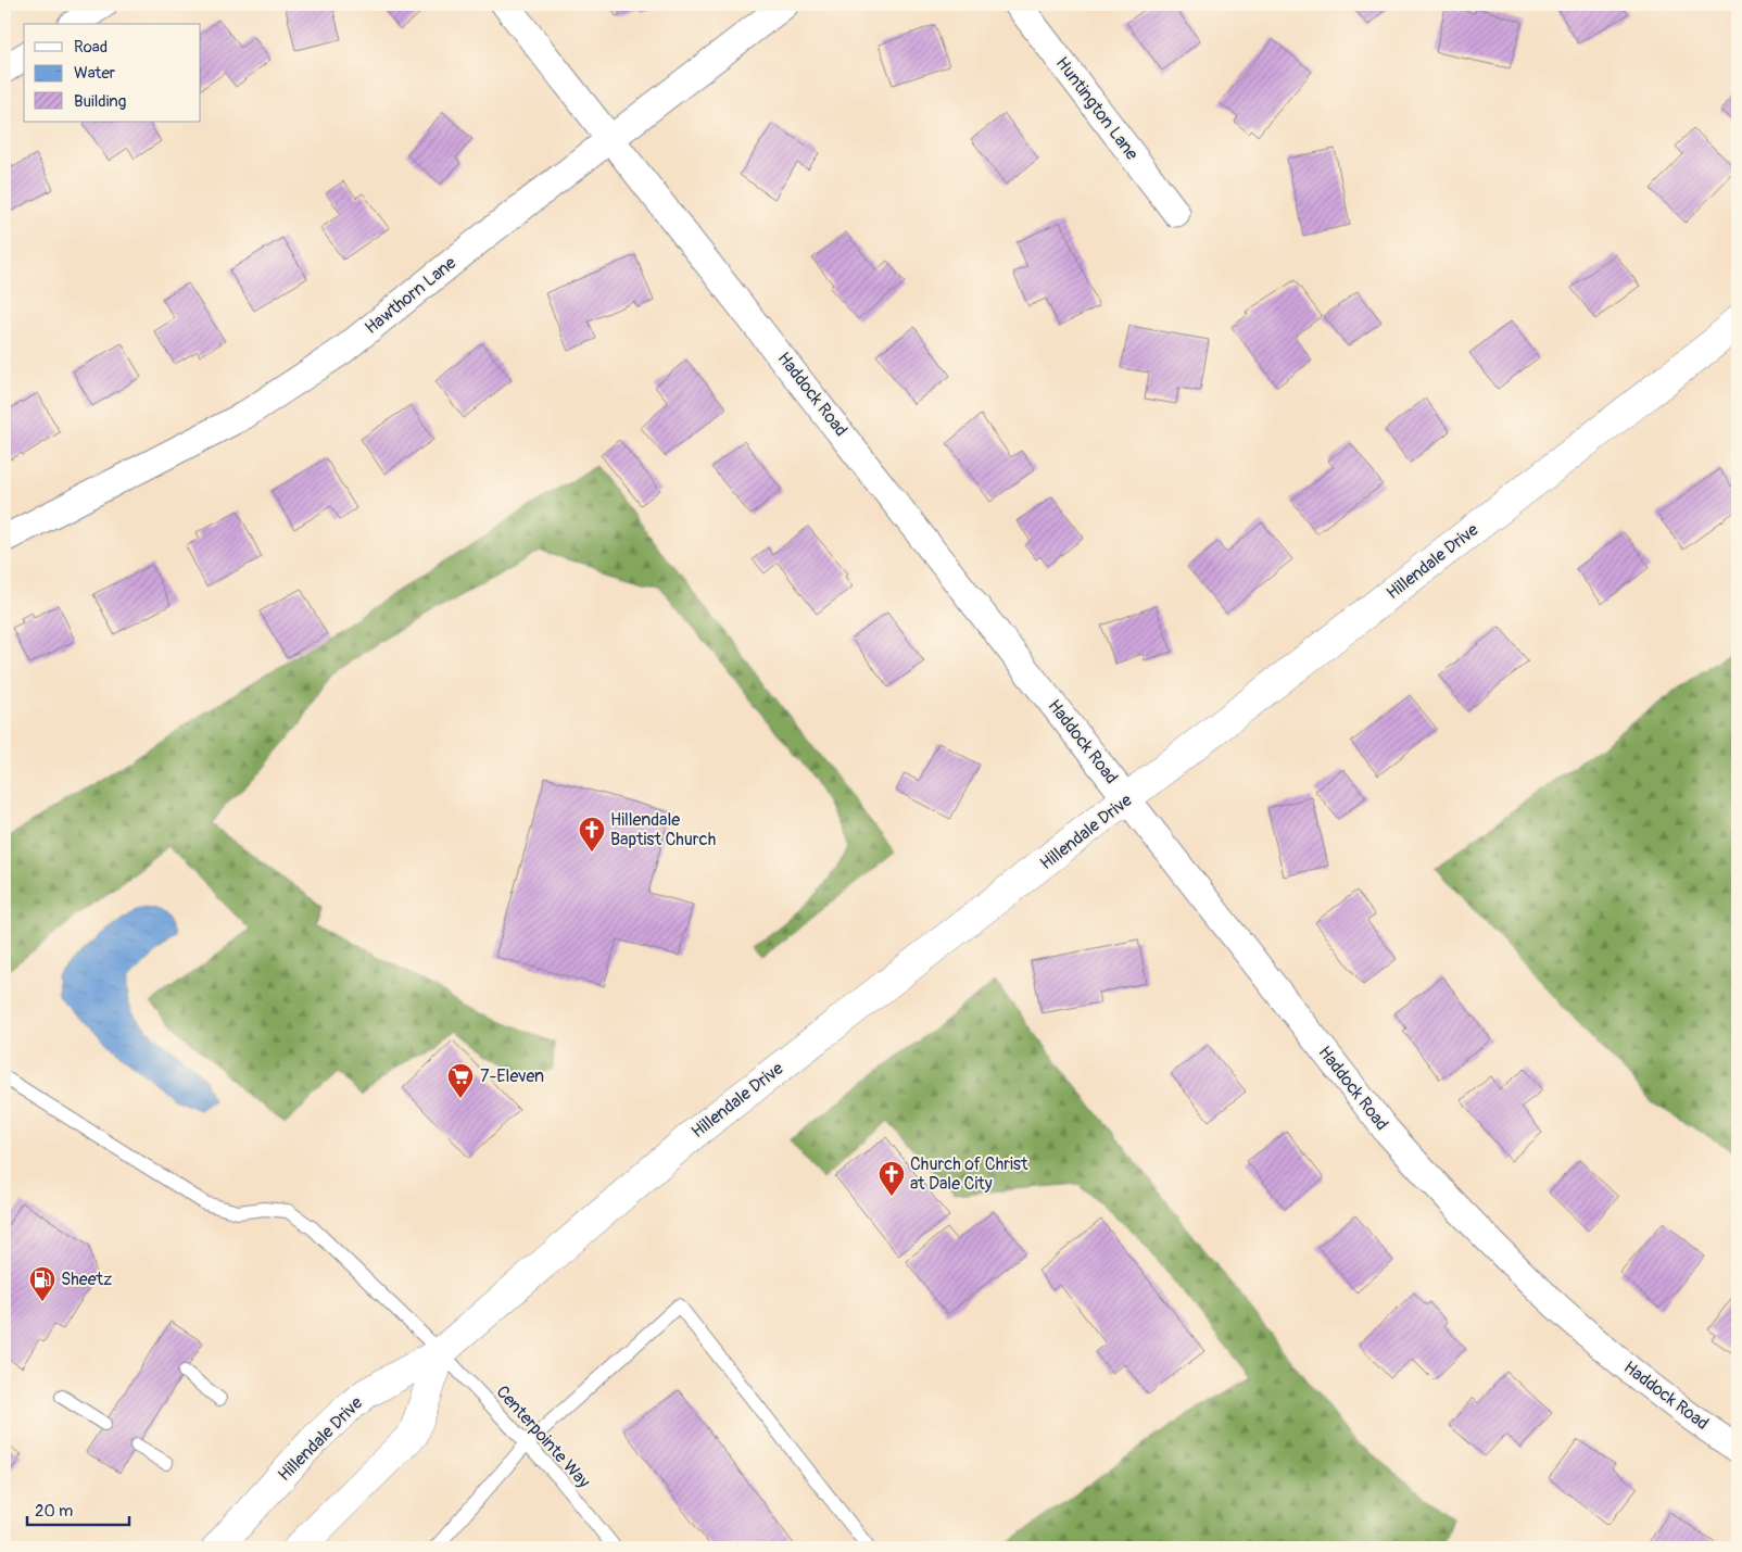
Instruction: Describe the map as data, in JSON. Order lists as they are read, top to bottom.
{
  "streets": {
    "main road": ["Hillendale Drive"],
    "street": ["Huntington Lane", "Hawthorn Lane", "Haddock Road"],
    "lane": ["Centerpointe Way"]
  },
  "crossings": [
    ["Hawthorn Lane", "Haddock Road"],
    ["Haddock Road", "Hillendale Drive"],
    ["Hillendale Drive", "Centerpointe Way"]
  ],
  "places": {
    "church": ["Hillendale Baptist Church", "Church of Christ at Dale City"],
    "supermarket": ["7-Eleven"],
    "fuel station": ["Sheetz"]
  },
  "legend": ["Road", "Water", "Building"],
  "scale_bar": "20 m"
}
